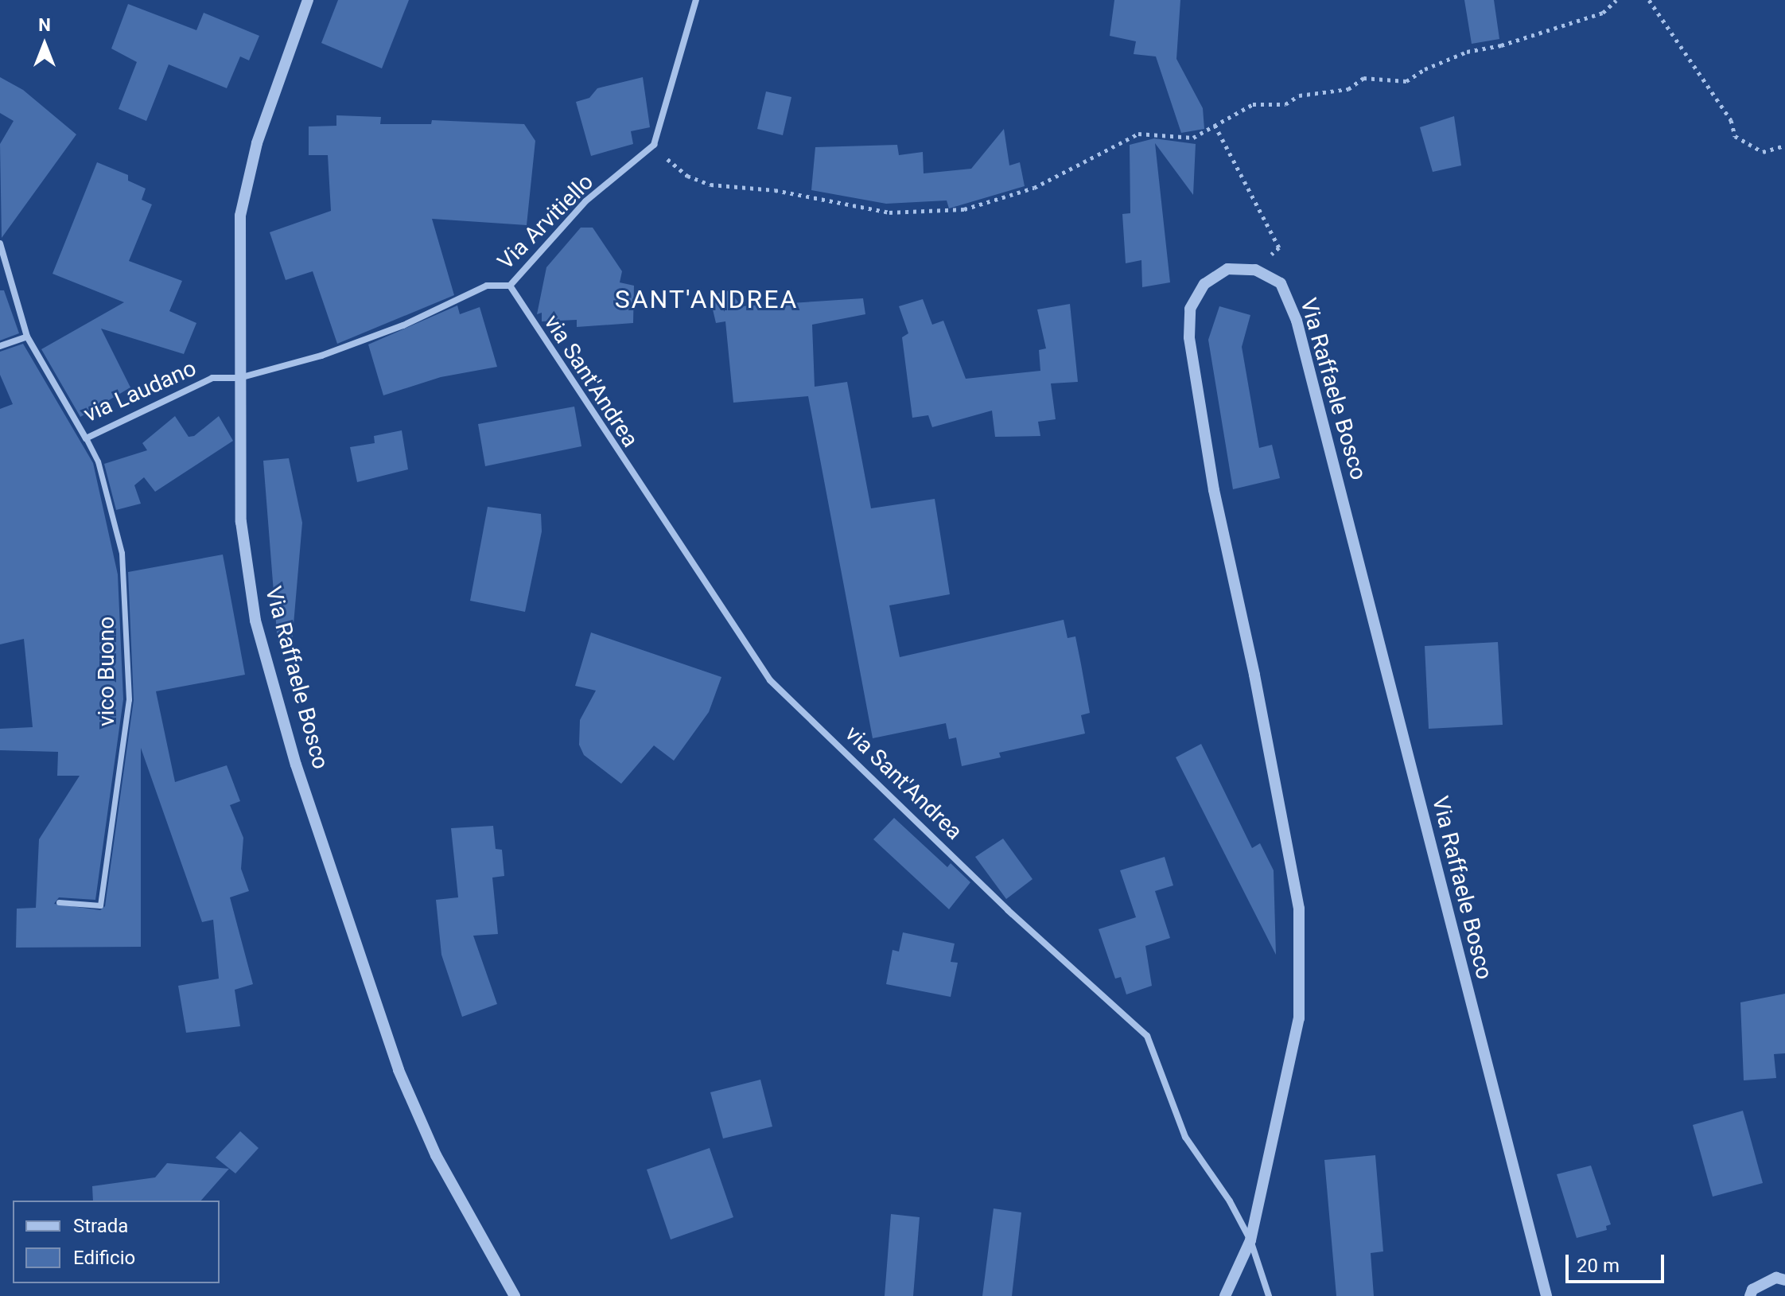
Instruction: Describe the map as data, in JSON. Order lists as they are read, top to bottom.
{
  "streets": {
    "street": [
      "Via Arvitiello",
      "via Sant'Andrea",
      "Via Raffaele Bosco",
      "via Laudano",
      "vico Buono"
    ]
  },
  "crossings": [
    ["Via Arvitiello", "via Sant'Andrea"],
    ["Via Arvitiello", "Via Raffaele Bosco"],
    ["Via Arvitiello", "via Laudano"],
    ["Via Raffaele Bosco", "via Laudano"],
    ["via Laudano", "vico Buono"]
  ],
  "districts": ["SANT'ANDREA"],
  "legend": ["Strada", "Edificio"],
  "scale_bar": "20 m",
  "north": "top"
}
